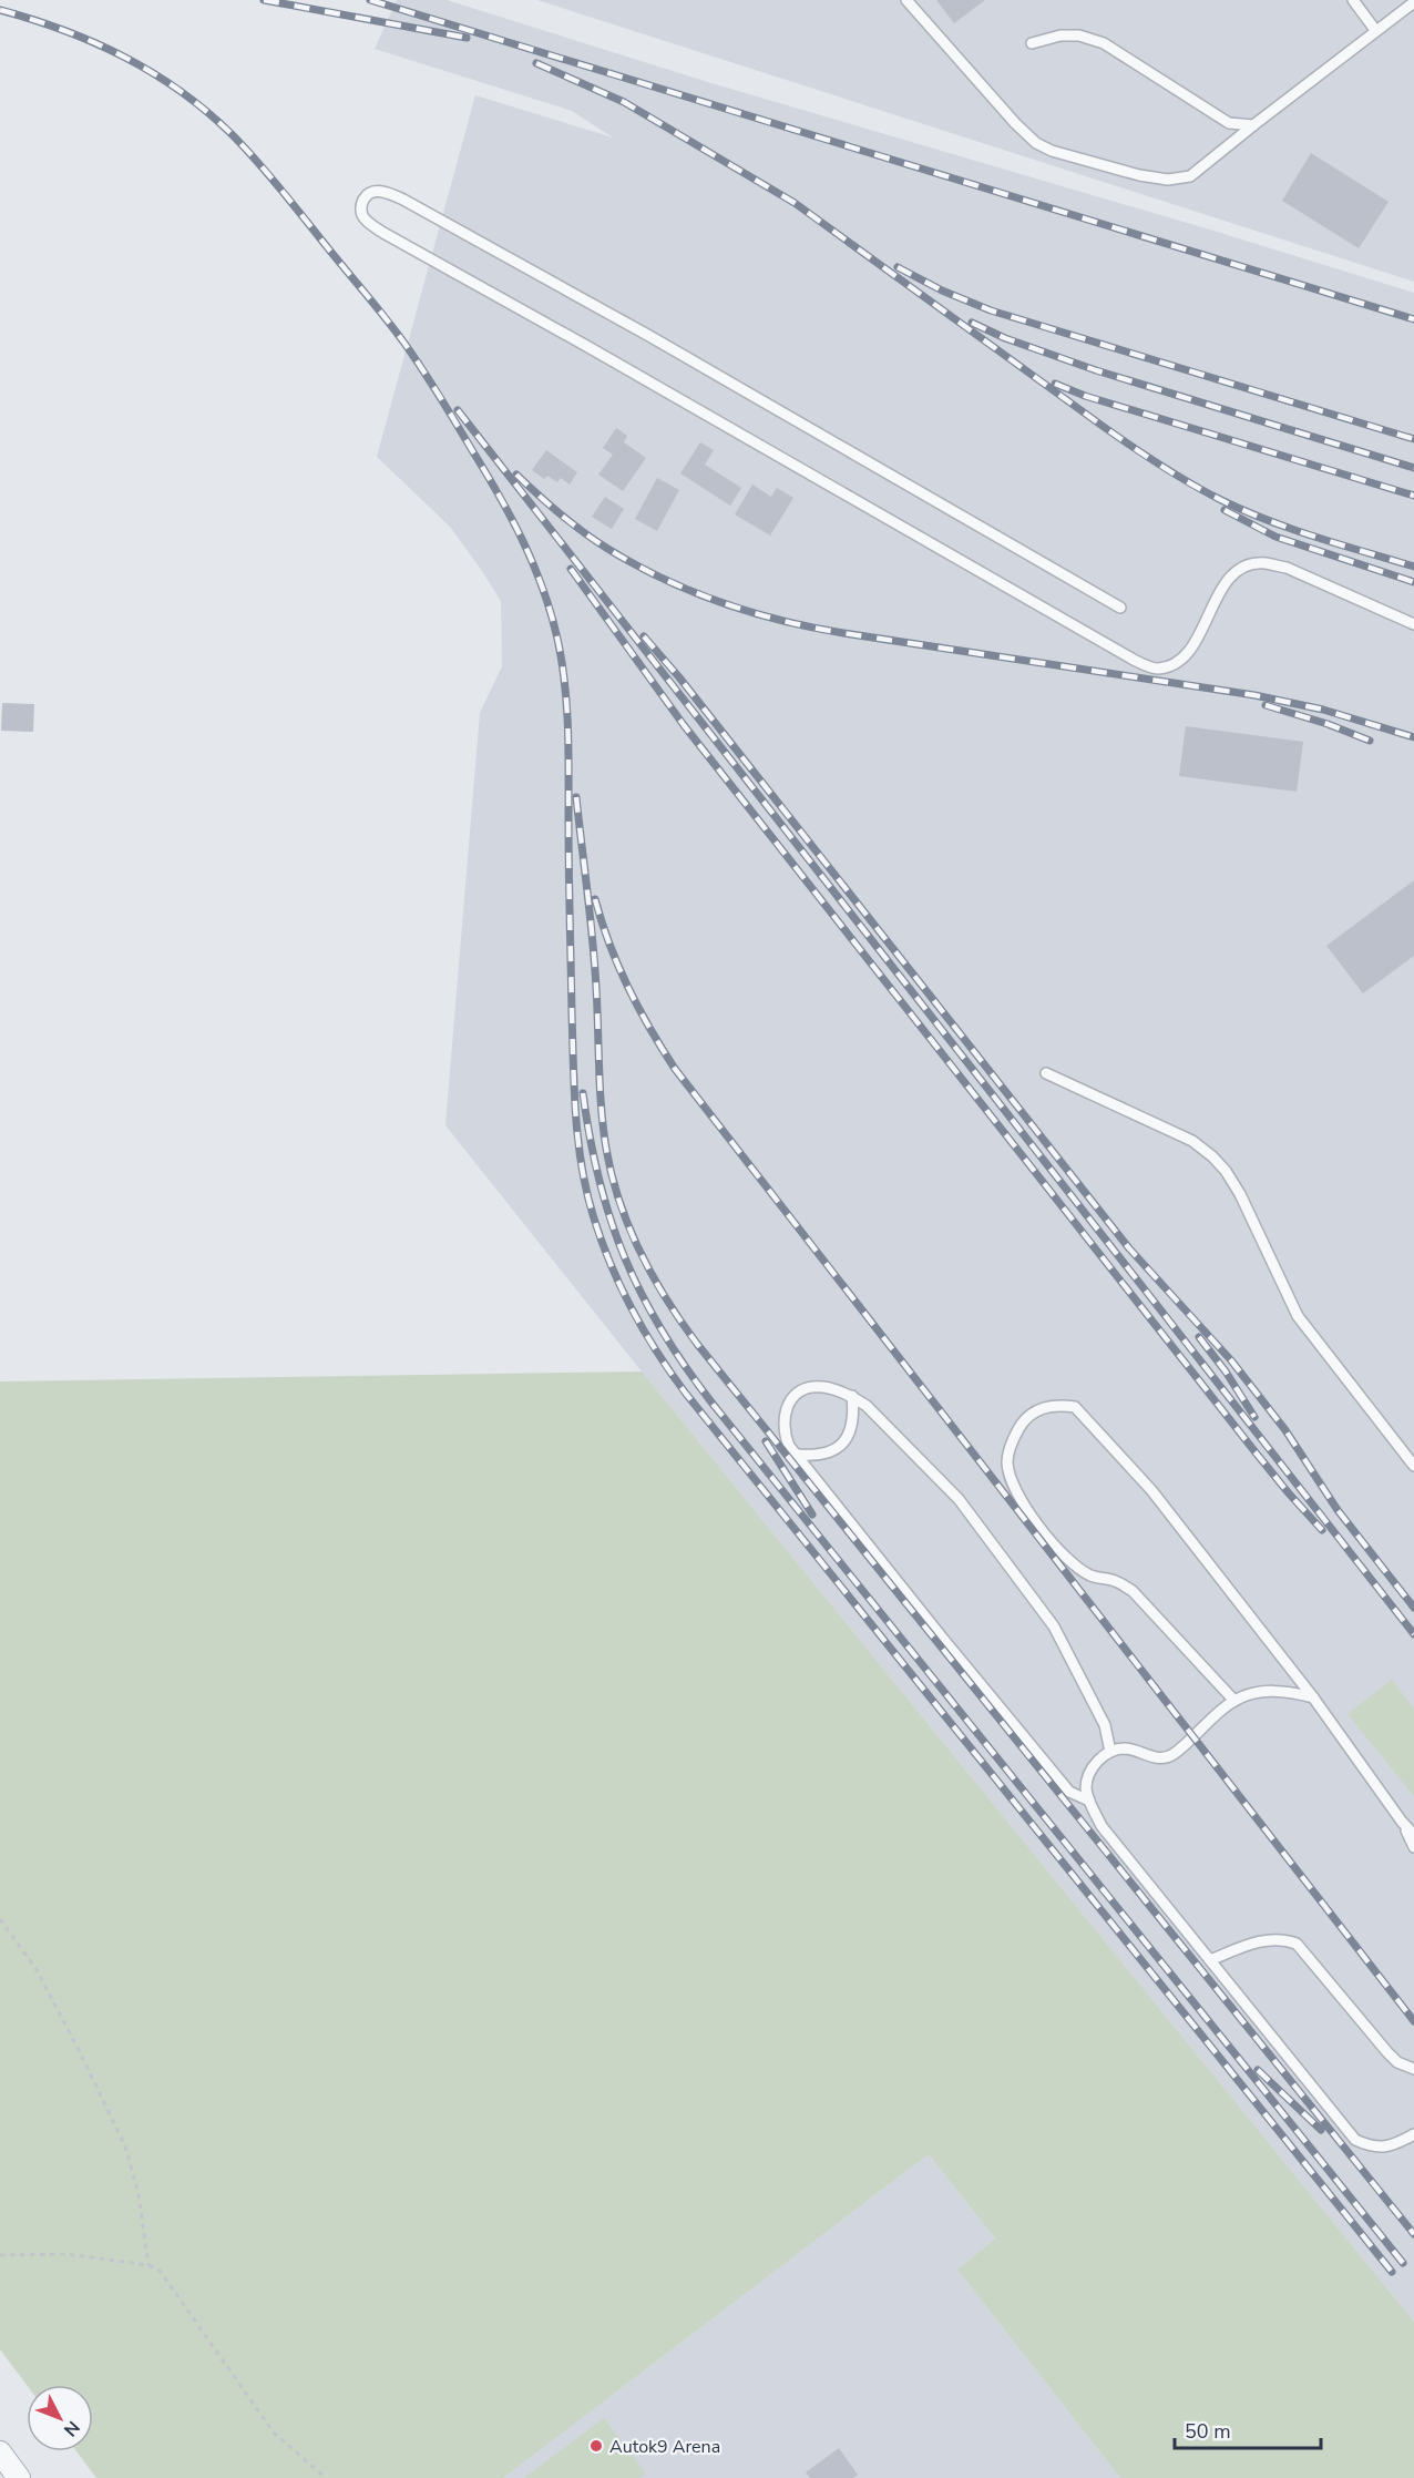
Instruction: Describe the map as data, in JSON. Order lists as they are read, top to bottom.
{
  "places": ["Autok9 Arena"],
  "scale_bar": "50 m",
  "north": "bottom right"
}
